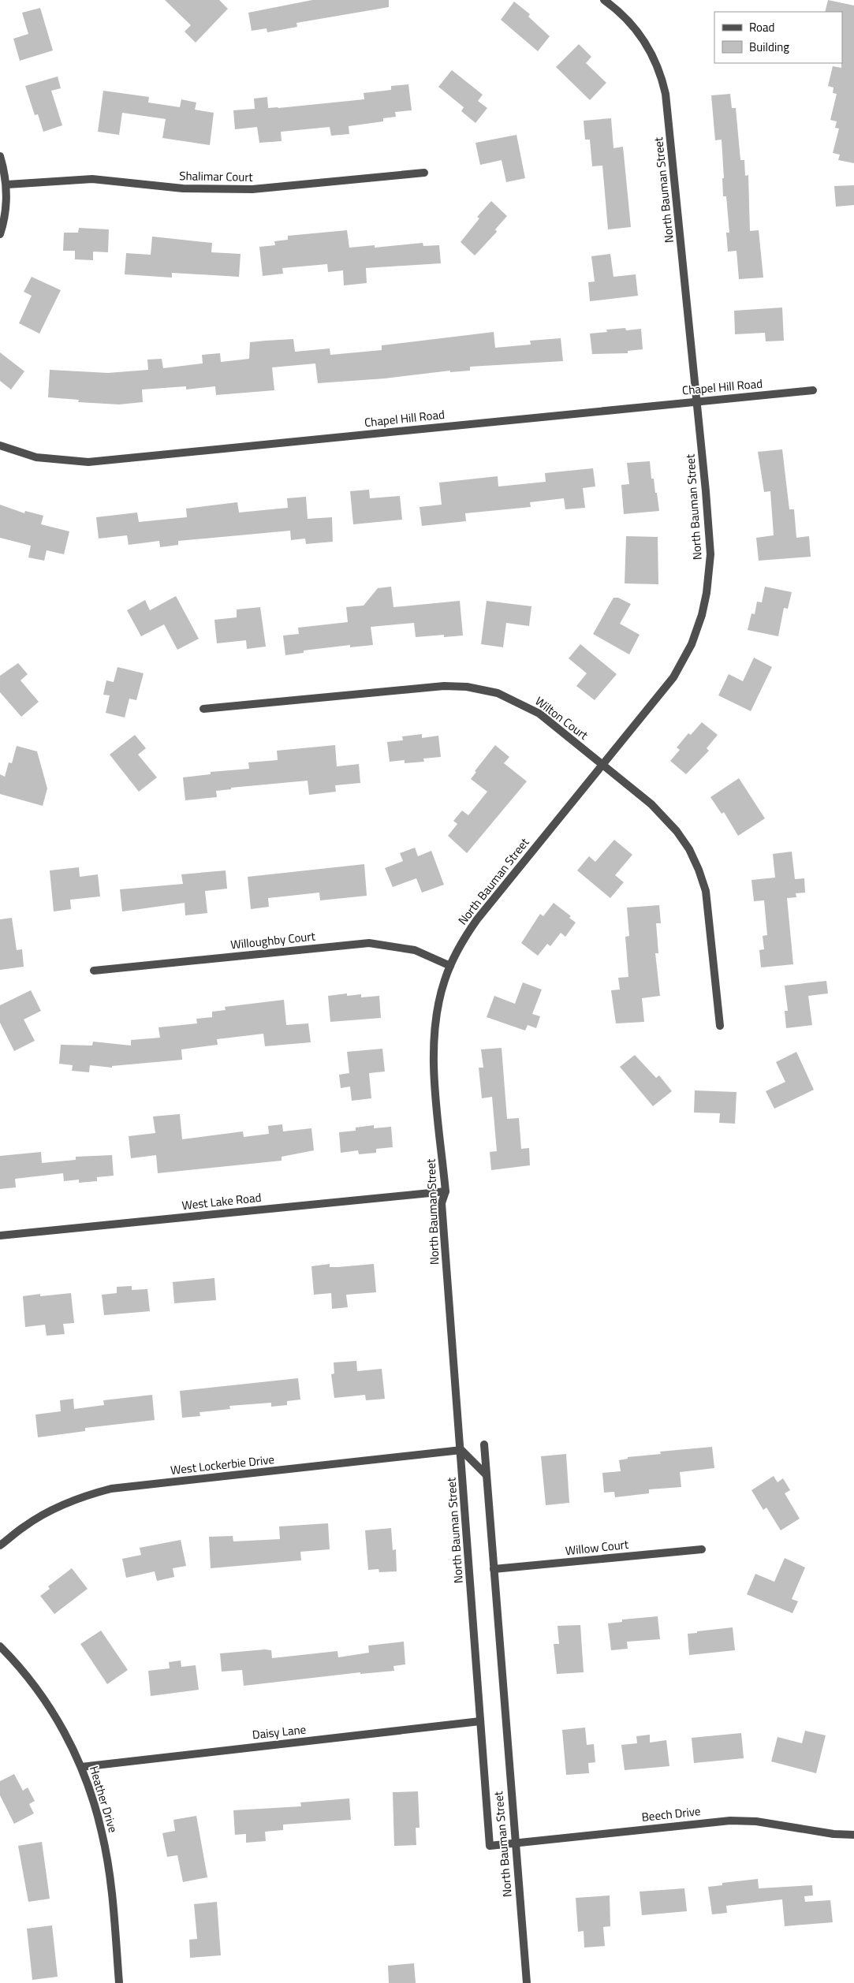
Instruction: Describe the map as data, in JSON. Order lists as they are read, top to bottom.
{
  "streets": {
    "street": [
      "Shalimar Court",
      "North Bauman Street",
      "Chapel Hill Road",
      "Wilton Court",
      "Willoughby Court",
      "West Lake Road",
      "West Lockerbie Drive",
      "Willow Court",
      "Daisy Lane",
      "Heather Drive",
      "Beech Drive"
    ]
  },
  "crossings": [
    ["North Bauman Street", "Chapel Hill Road"],
    ["North Bauman Street", "Wilton Court"],
    ["North Bauman Street", "Willoughby Court"],
    ["North Bauman Street", "West Lake Road"],
    ["North Bauman Street", "West Lockerbie Drive"],
    ["North Bauman Street", "Willow Court"],
    ["North Bauman Street", "Daisy Lane"],
    ["North Bauman Street", "Beech Drive"],
    ["Daisy Lane", "Heather Drive"]
  ],
  "legend": ["Road", "Building"]
}
